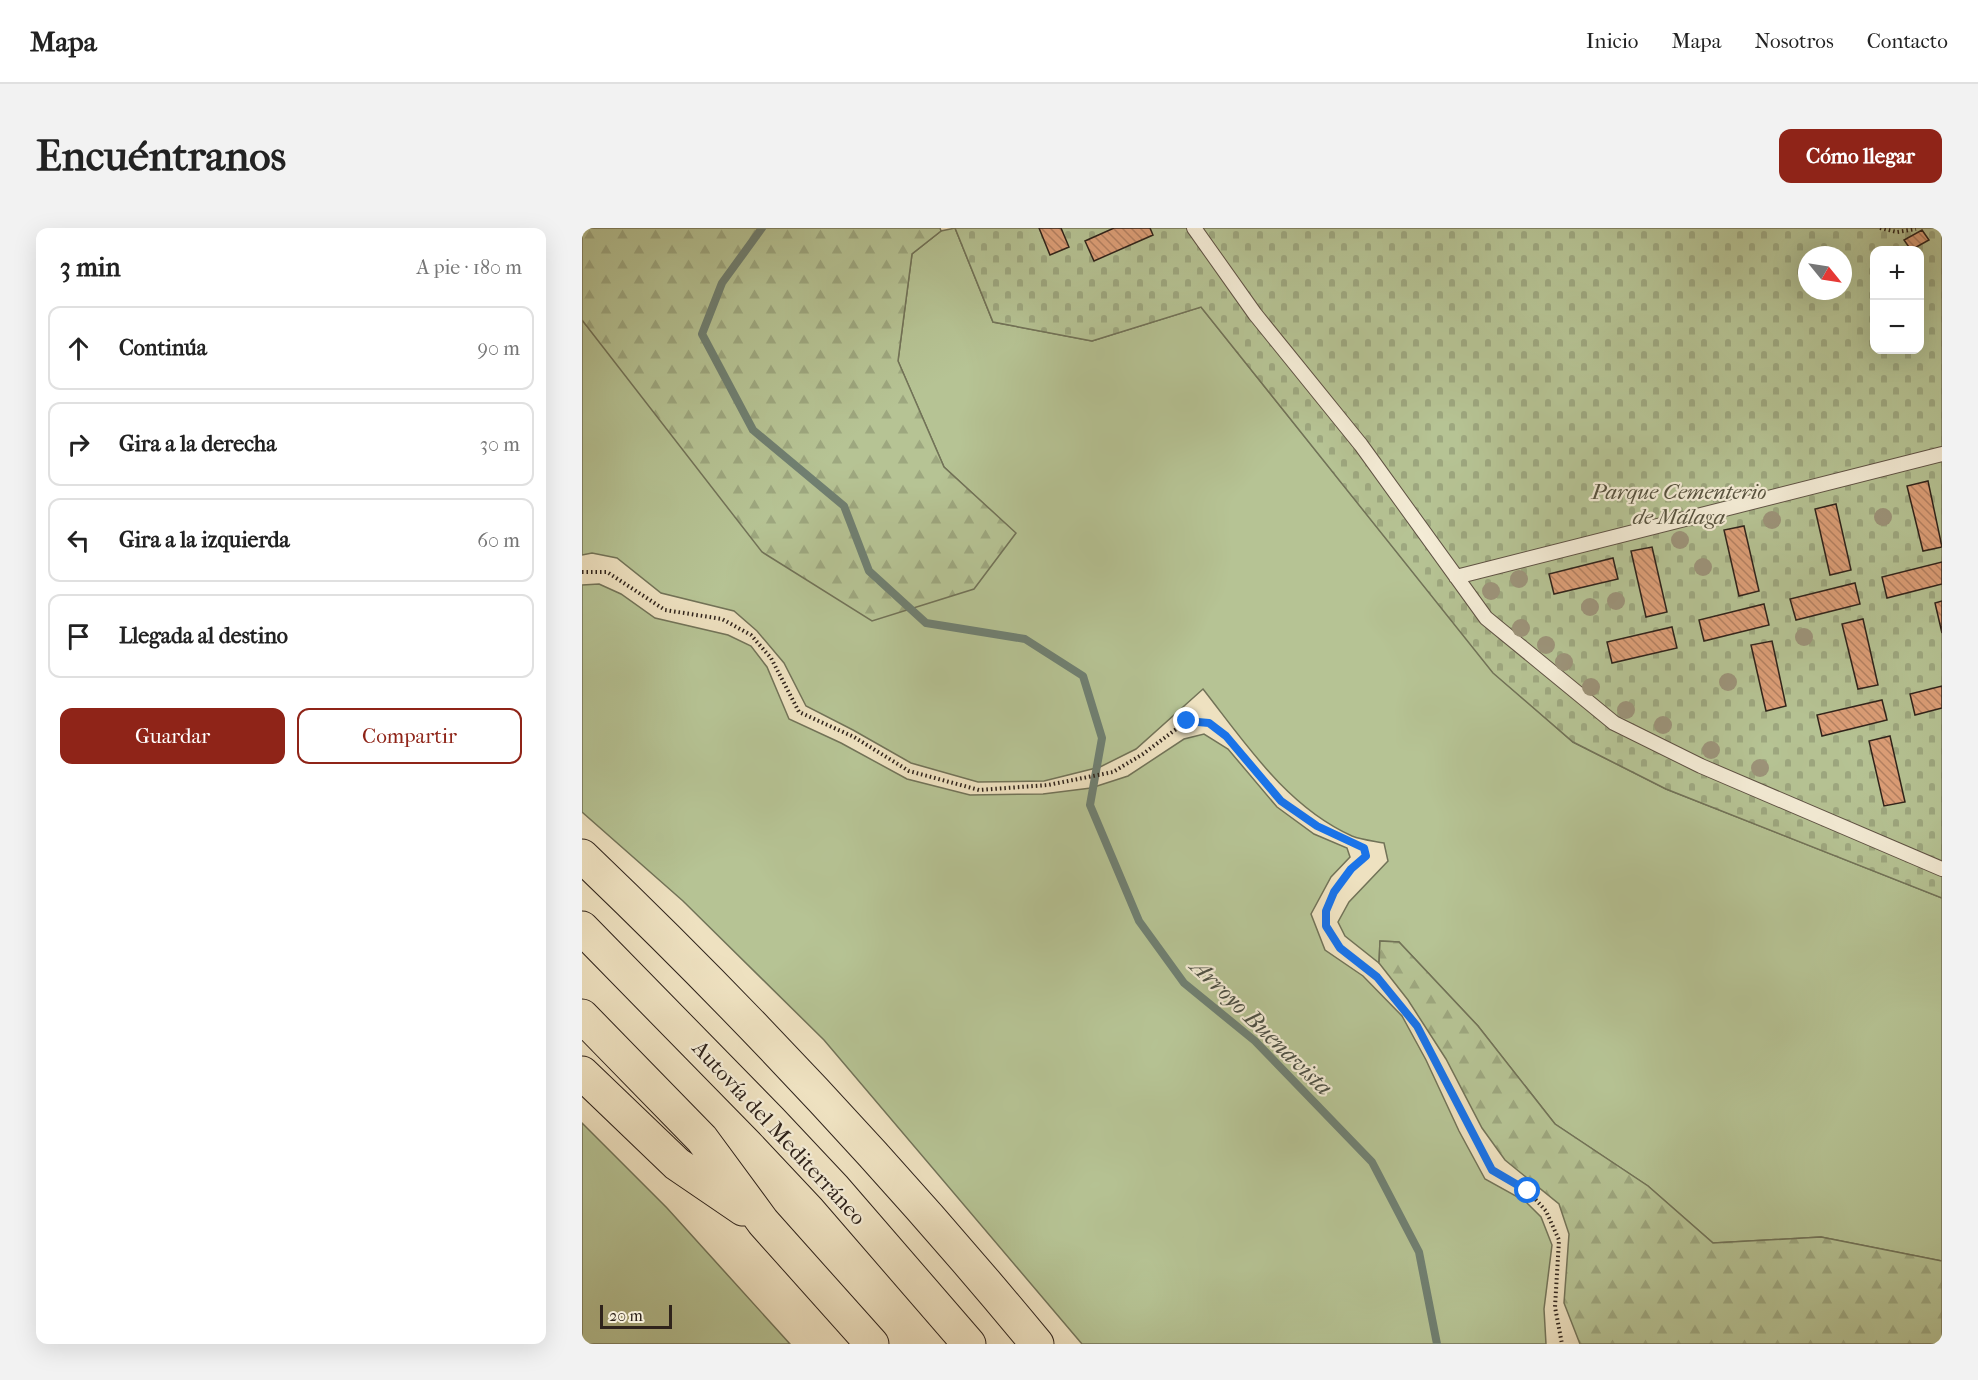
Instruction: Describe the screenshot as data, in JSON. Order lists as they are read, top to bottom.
{
  "streets": {
    "highway": ["Autovía del Mediterráneo"]
  },
  "water": ["Arroyo Buenavista"],
  "parks": ["Parque Cementerio de Málaga"],
  "scale_bar": "20 m",
  "north": "bottom right",
  "page": {
    "header": "Mapa",
    "nav": [
      "Inicio",
      "Mapa",
      "Nosotros",
      "Contacto"
    ],
    "buttons": [
      "Cómo llegar",
      ["Guardar", "Compartir"]
    ],
    "title": "Encuéntranos",
    "heading": ["3 min", "A pie · 180 m"],
    "map_buttons": ["+", "−"],
    "list": [
      ["Continúa", "90 m"],
      ["Gira a la derecha", "30 m"],
      ["Gira a la izquierda", "60 m"],
      "Llegada al destino"
    ],
    "scale": "20 m"
  }
}
